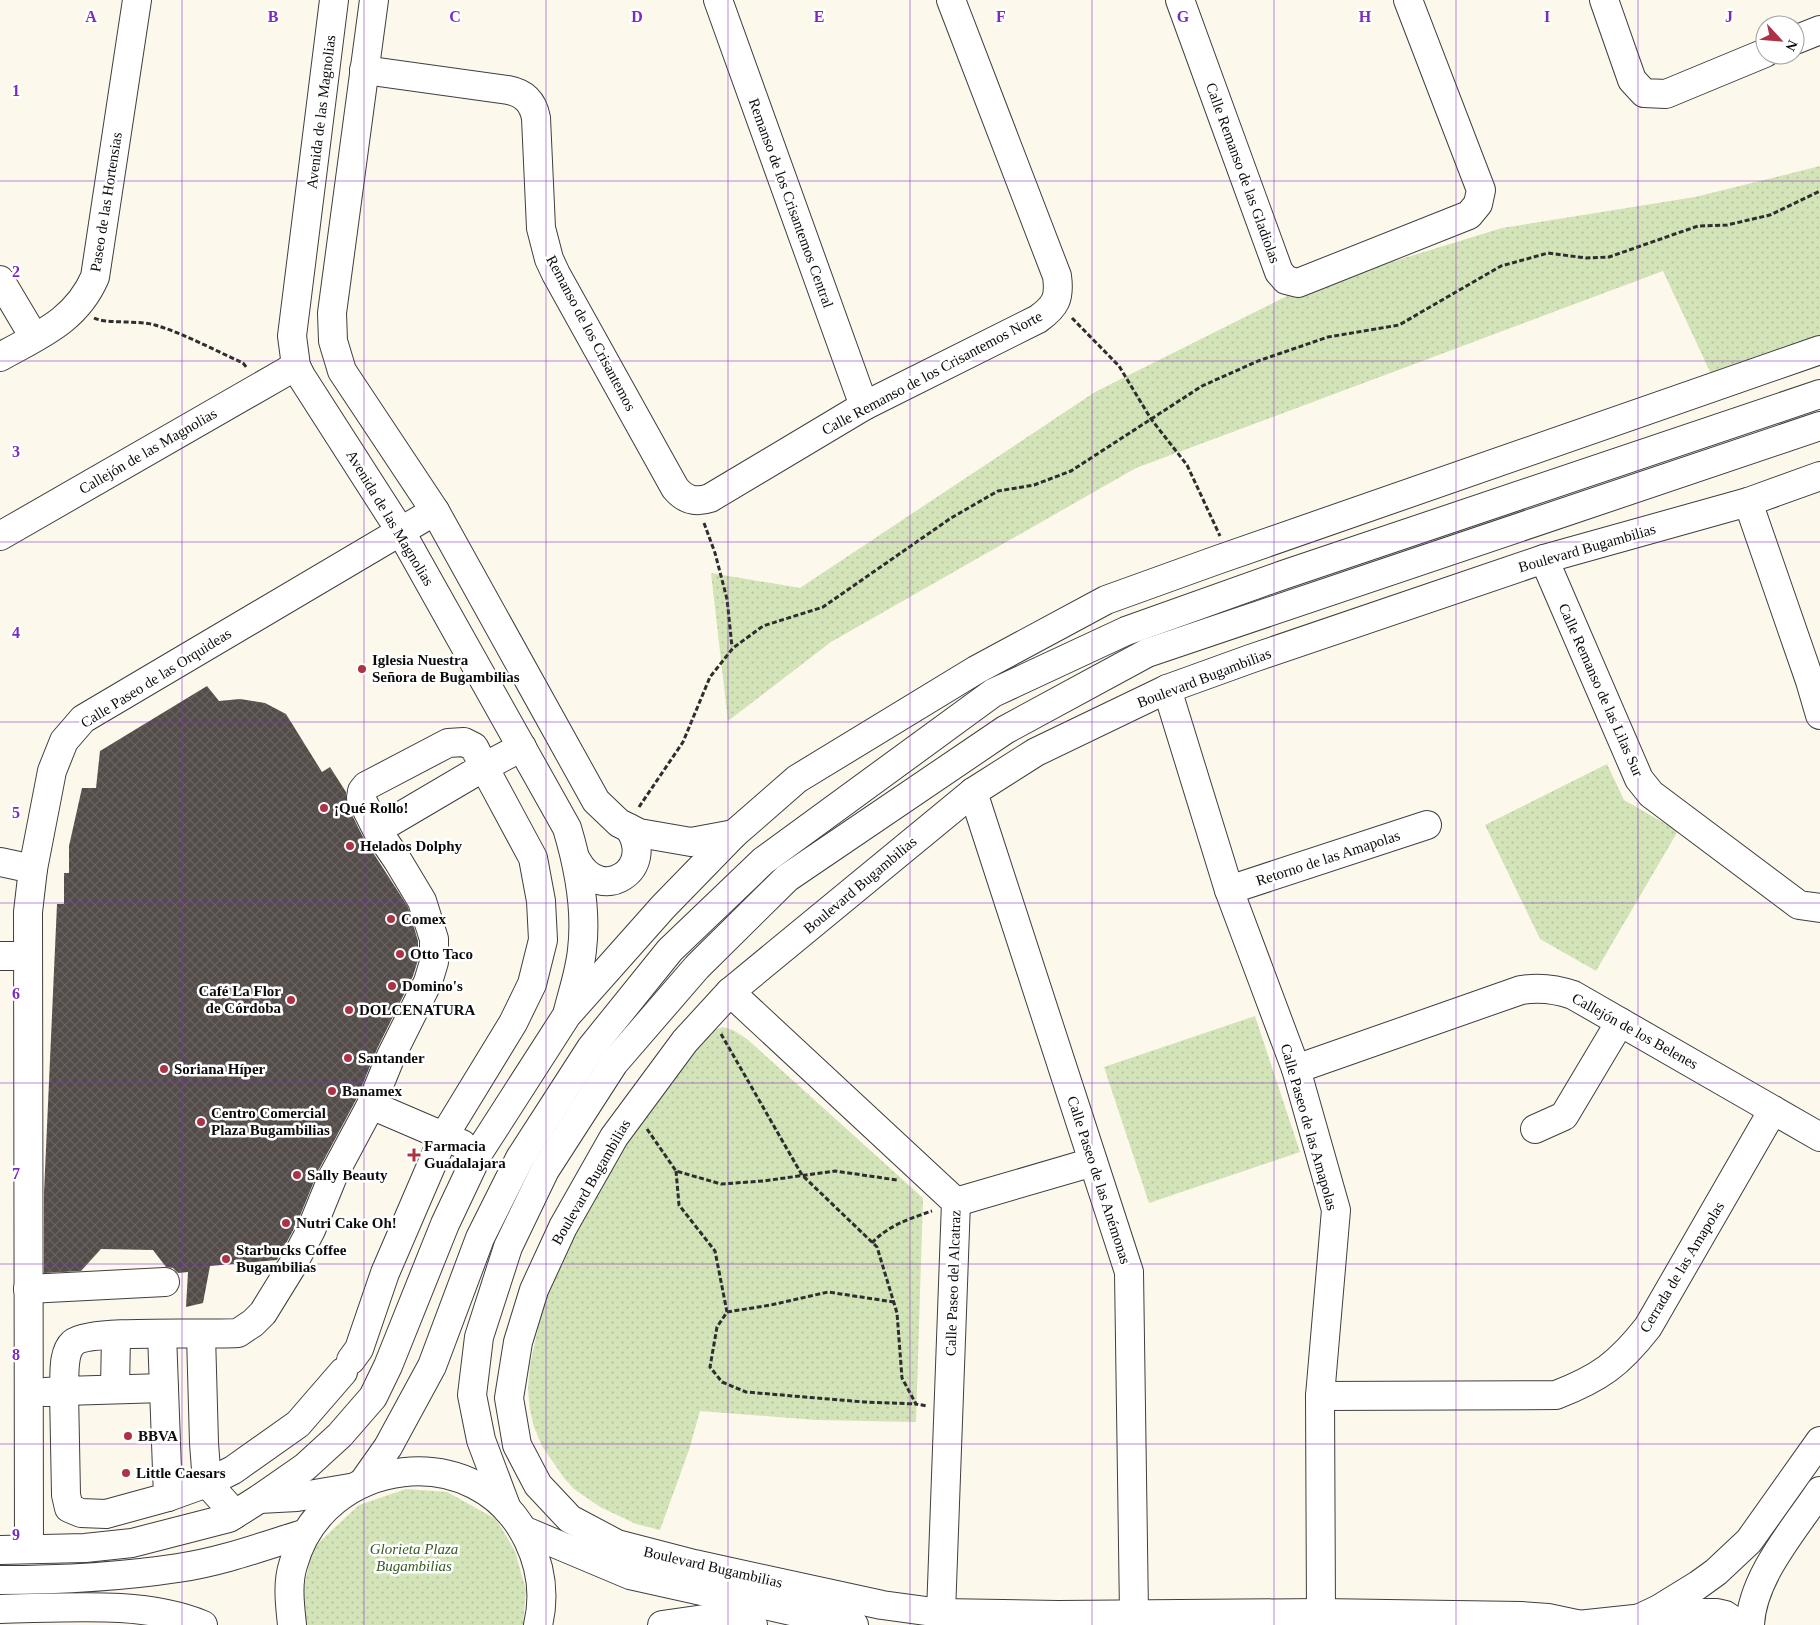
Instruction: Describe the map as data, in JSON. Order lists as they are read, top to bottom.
{
  "streets": {
    "street": [
      "Avenida de las Magnolias",
      "Calle Remanso de las Gladiolas",
      "Paseo de las Hortensias",
      "Remanso de los Crisantemos Central",
      "Remanso de los Crisantemos",
      "Calle Remanso de los Crisantemos Norte",
      "Callejón de las Magnolias",
      "Boulevard Bugambilias",
      "Calle Paseo de las Orquideas",
      "Calle Remanso de las Lilas Sur",
      "Retorno de las Amapolas",
      "Callejón de los Belenes",
      "Calle Paseo de las Amapolas",
      "Calle Paseo de las Anémonas",
      "Cerrada de las Amapolas",
      "Calle Paseo del Alcatraz"
    ]
  },
  "crossings": [
    ["Avenida de las Magnolias", "Callejón de las Magnolias"],
    ["Avenida de las Magnolias", "Calle Paseo de las Orquideas"],
    ["Remanso de los Crisantemos Central", "Calle Remanso de los Crisantemos Norte"],
    ["Remanso de los Crisantemos", "Calle Remanso de los Crisantemos Norte"],
    ["Boulevard Bugambilias", "Calle Remanso de las Lilas Sur"],
    ["Boulevard Bugambilias", "Calle Paseo de las Amapolas"],
    ["Boulevard Bugambilias", "Calle Paseo de las Anémonas"],
    ["Boulevard Bugambilias", "Calle Paseo del Alcatraz"],
    ["Retorno de las Amapolas", "Calle Paseo de las Amapolas"],
    ["Callejón de los Belenes", "Calle Paseo de las Amapolas"],
    ["Callejón de los Belenes", "Cerrada de las Amapolas"],
    ["Calle Paseo de las Amapolas", "Cerrada de las Amapolas"]
  ],
  "parks": ["Glorieta Plaza Bugambilias"],
  "places": {
    "other": [
      "Iglesia Nuestra Señora de Bugambilias",
      "¡Qué Rollo!",
      "Helados Dolphy",
      "Comex",
      "Otto Taco",
      "Domino's",
      "Café La Flor de Córdoba",
      "DOLCENATURA",
      "Santander",
      "Soriana Híper",
      "Banamex",
      "Centro Comercial Plaza Bugambilias",
      "Sally Beauty",
      "Nutri Cake Oh!",
      "Starbucks Coffee Bugambilias",
      "BBVA",
      "Little Caesars"
    ],
    "health": ["Farmacia Guadalajara"]
  },
  "north": "bottom right",
  "grid": {
    "columns": [
      "A",
      "B",
      "C",
      "D",
      "E",
      "F",
      "G",
      "H",
      "I",
      "J"
    ],
    "rows": [
      "1",
      "2",
      "3",
      "4",
      "5",
      "6",
      "7",
      "8",
      "9"
    ]
  }
}
